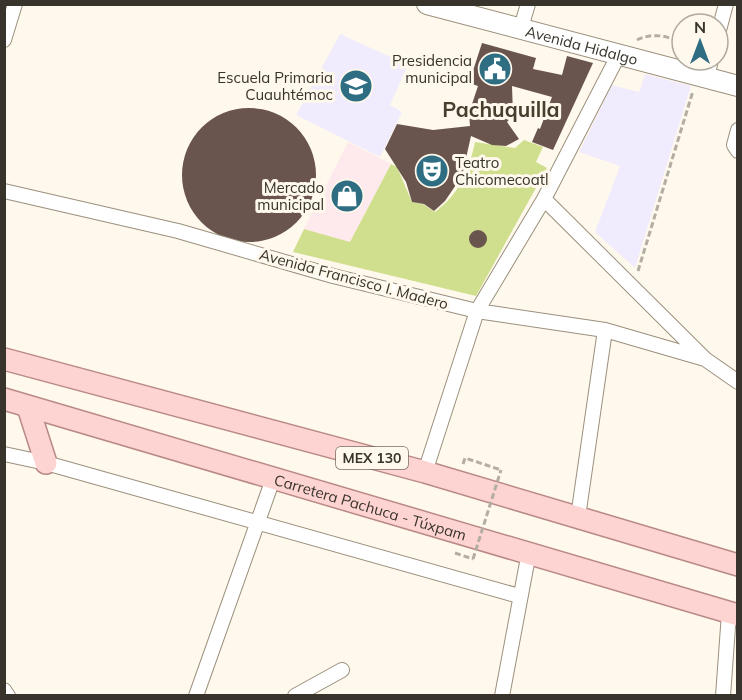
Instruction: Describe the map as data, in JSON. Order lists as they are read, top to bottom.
{
  "streets": {
    "main road": ["MEX 130", "Carretera Pachuca - Túxpam"],
    "street": ["Avenida Hidalgo", "Avenida Francisco I. Madero"]
  },
  "districts": ["Pachuquilla"],
  "places": {
    "public building": ["Presidencia municipal"],
    "school or university": ["Escuela Primaria Cuauhtémoc"],
    "theatre": ["Teatro Chicomecoatl"],
    "shop": ["Mercado municipal"]
  },
  "north": "top"
}
